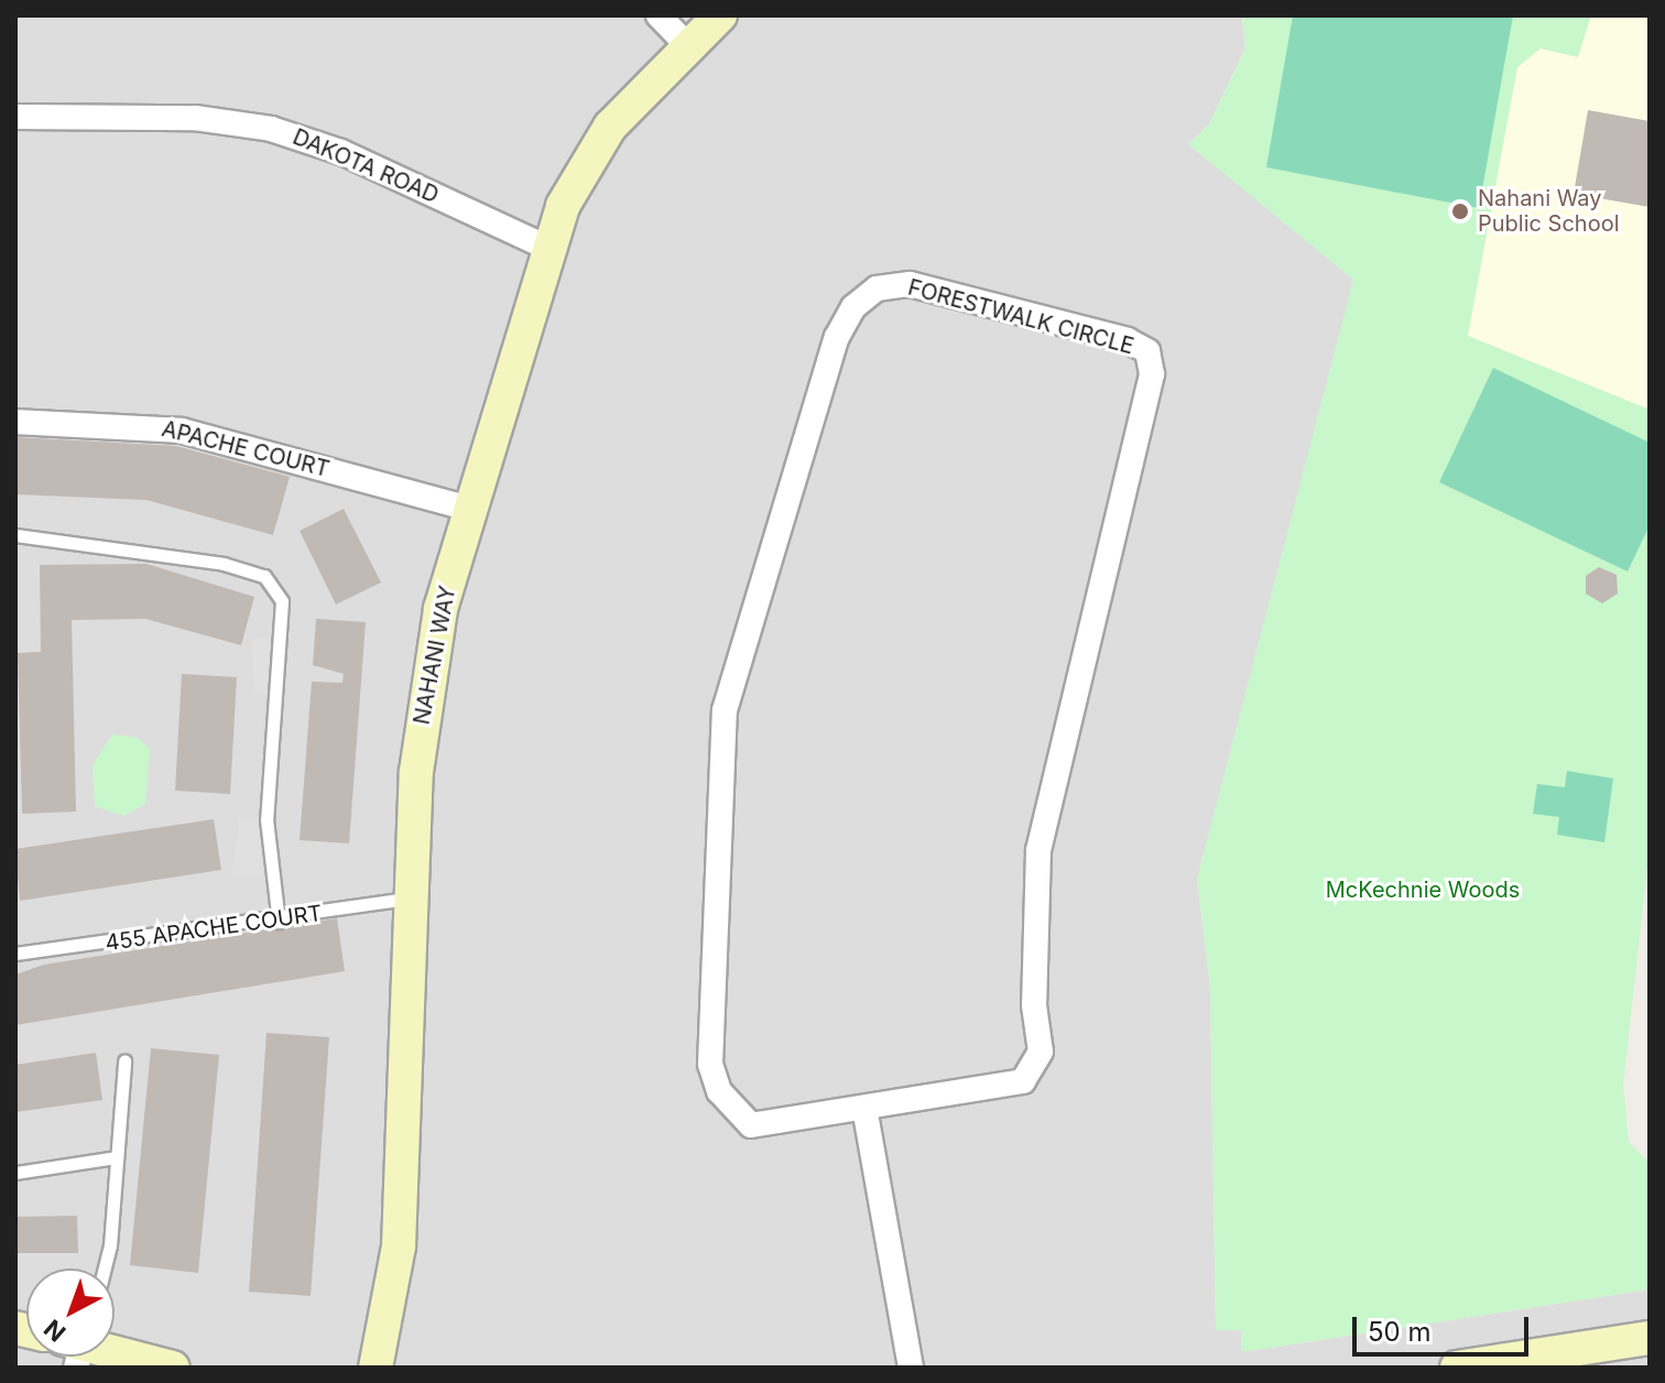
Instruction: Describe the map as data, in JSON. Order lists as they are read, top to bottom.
{
  "streets": {
    "street": [
      "DAKOTA ROAD",
      "FORESTWALK CIRCLE",
      "APACHE COURT",
      "NAHANI WAY"
    ],
    "lane": ["455 APACHE COURT"]
  },
  "crossings": [
    ["DAKOTA ROAD", "NAHANI WAY"],
    ["APACHE COURT", "NAHANI WAY"],
    ["NAHANI WAY", "455 APACHE COURT"]
  ],
  "parks": ["McKechnie Woods"],
  "places": ["Nahani Way Public School"],
  "scale_bar": "50 m",
  "north": "bottom left"
}
